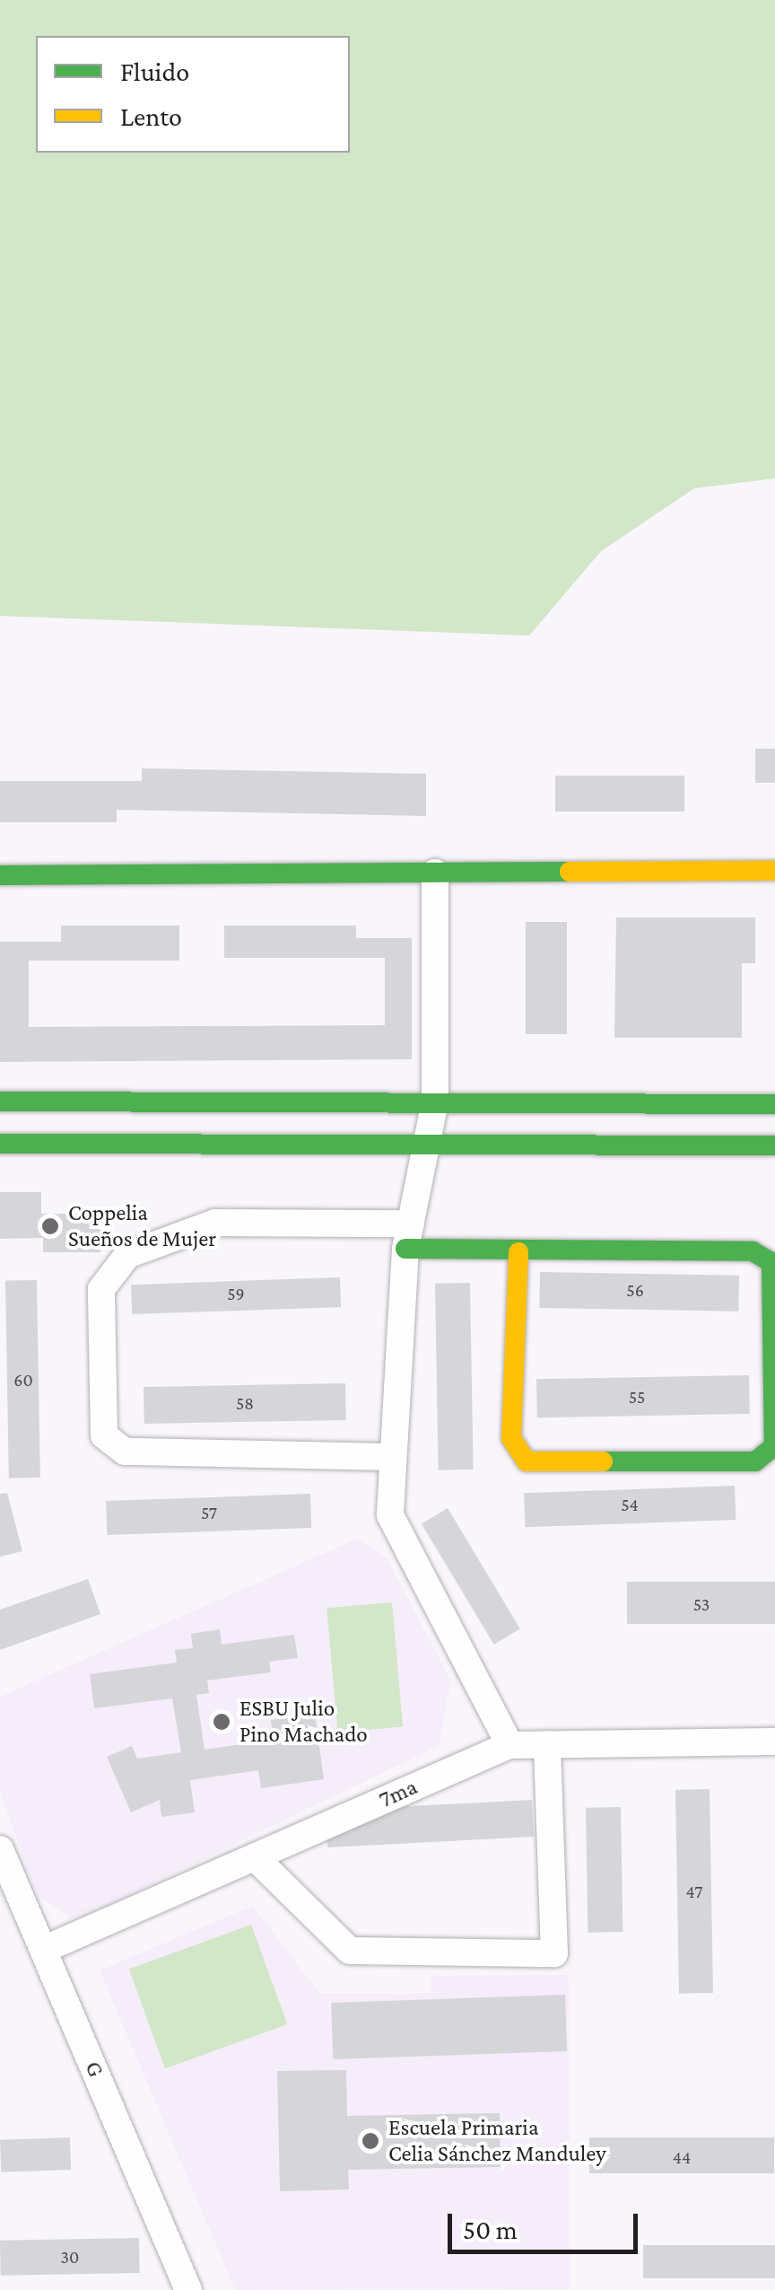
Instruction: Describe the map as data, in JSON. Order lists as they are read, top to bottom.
{
  "streets": {
    "street": ["7ma", "G"]
  },
  "crossings": [
    ["7ma", "G"]
  ],
  "places": ["Coppelia Sueños de Mujer", "ESBU Julio Pino Machado", "Escuela Primaria Celia Sánchez Manduley"],
  "house_numbers": [
    "56",
    "59",
    "60",
    "55",
    "58",
    "54",
    "57",
    "53",
    "47",
    "44",
    "30"
  ],
  "legend": ["Fluido", "Lento"],
  "scale_bar": "50 m"
}
